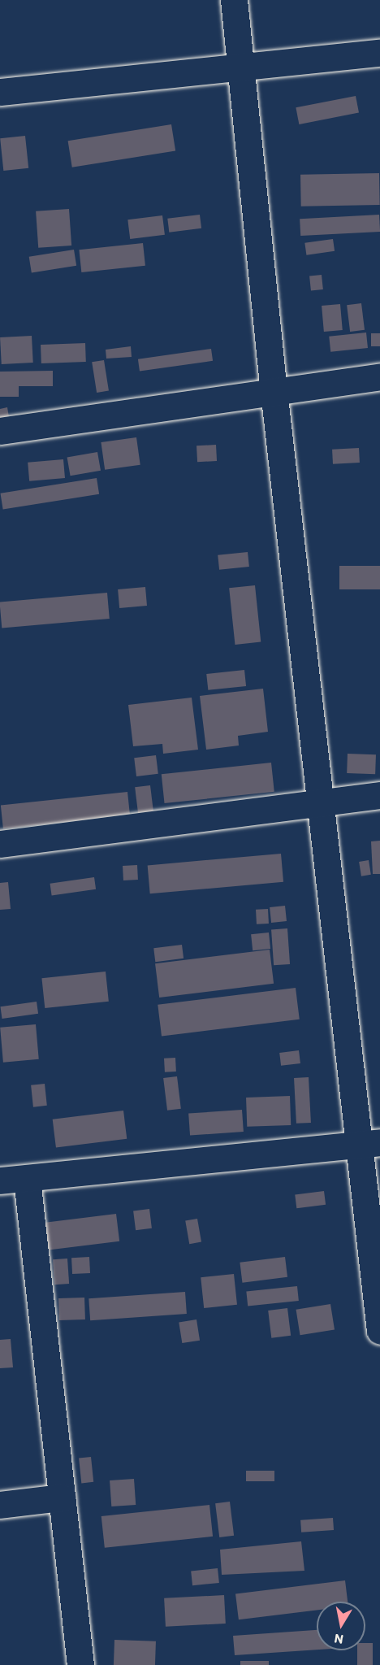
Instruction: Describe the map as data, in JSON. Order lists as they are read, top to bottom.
{
  "north": "bottom"
}
